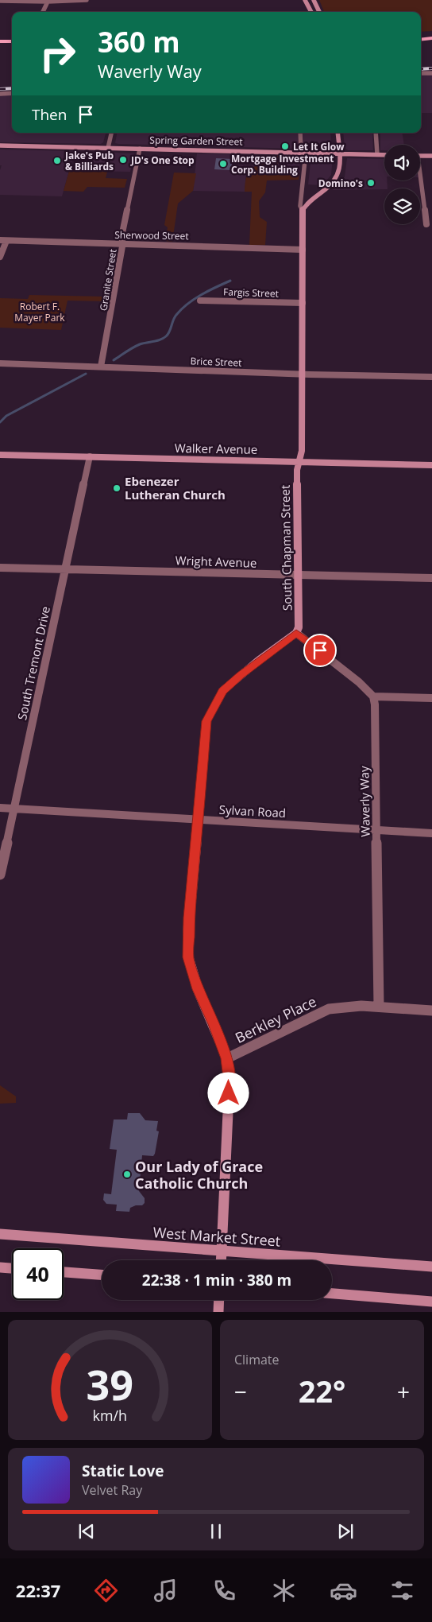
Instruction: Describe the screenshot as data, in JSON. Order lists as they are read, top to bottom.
{
  "streets": {
    "street": [
      "Spring Garden Street",
      "Sherwood Street",
      "Granite Street",
      "Fargis Street",
      "Brice Street",
      "Walker Avenue",
      "South Chapman Street",
      "Wright Avenue",
      "South Tremont Drive",
      "Waverly Way",
      "Sylvan Road",
      "Berkley Place",
      "West Market Street"
    ]
  },
  "crossings": [
    ["Spring Garden Street", "Granite Street"],
    ["Sherwood Street", "Granite Street"],
    ["Sherwood Street", "South Chapman Street"],
    ["Granite Street", "Brice Street"],
    ["Fargis Street", "South Chapman Street"],
    ["Brice Street", "South Chapman Street"],
    ["Walker Avenue", "South Chapman Street"],
    ["Walker Avenue", "South Tremont Drive"],
    ["South Chapman Street", "Wright Avenue"],
    ["Wright Avenue", "South Tremont Drive"],
    ["South Tremont Drive", "Sylvan Road"],
    ["Waverly Way", "Sylvan Road"],
    ["Waverly Way", "Berkley Place"]
  ],
  "parks": ["Robert F. Mayer Park"],
  "places": [
    "Let It Glow",
    "JD's One Stop",
    "Jake's Pub & Billiards",
    "Mortgage Investment Corp. Building",
    "Domino's",
    "Ebenezer Lutheran Church",
    "Our Lady of Grace Catholic Church"
  ],
  "page": {
    "turn": ["360 m", "Waverly Way"],
    "then": "Then",
    "limit": "40",
    "trip": "22:38 · 1 min · 380 m",
    "tile": "Climate",
    "heat": ["−", "22°", "+"],
    "song": ["Static Love", "Velvet Ray"],
    "tabs": "22:37",
    "gauge": ["39", "km/h"]
  }
}
